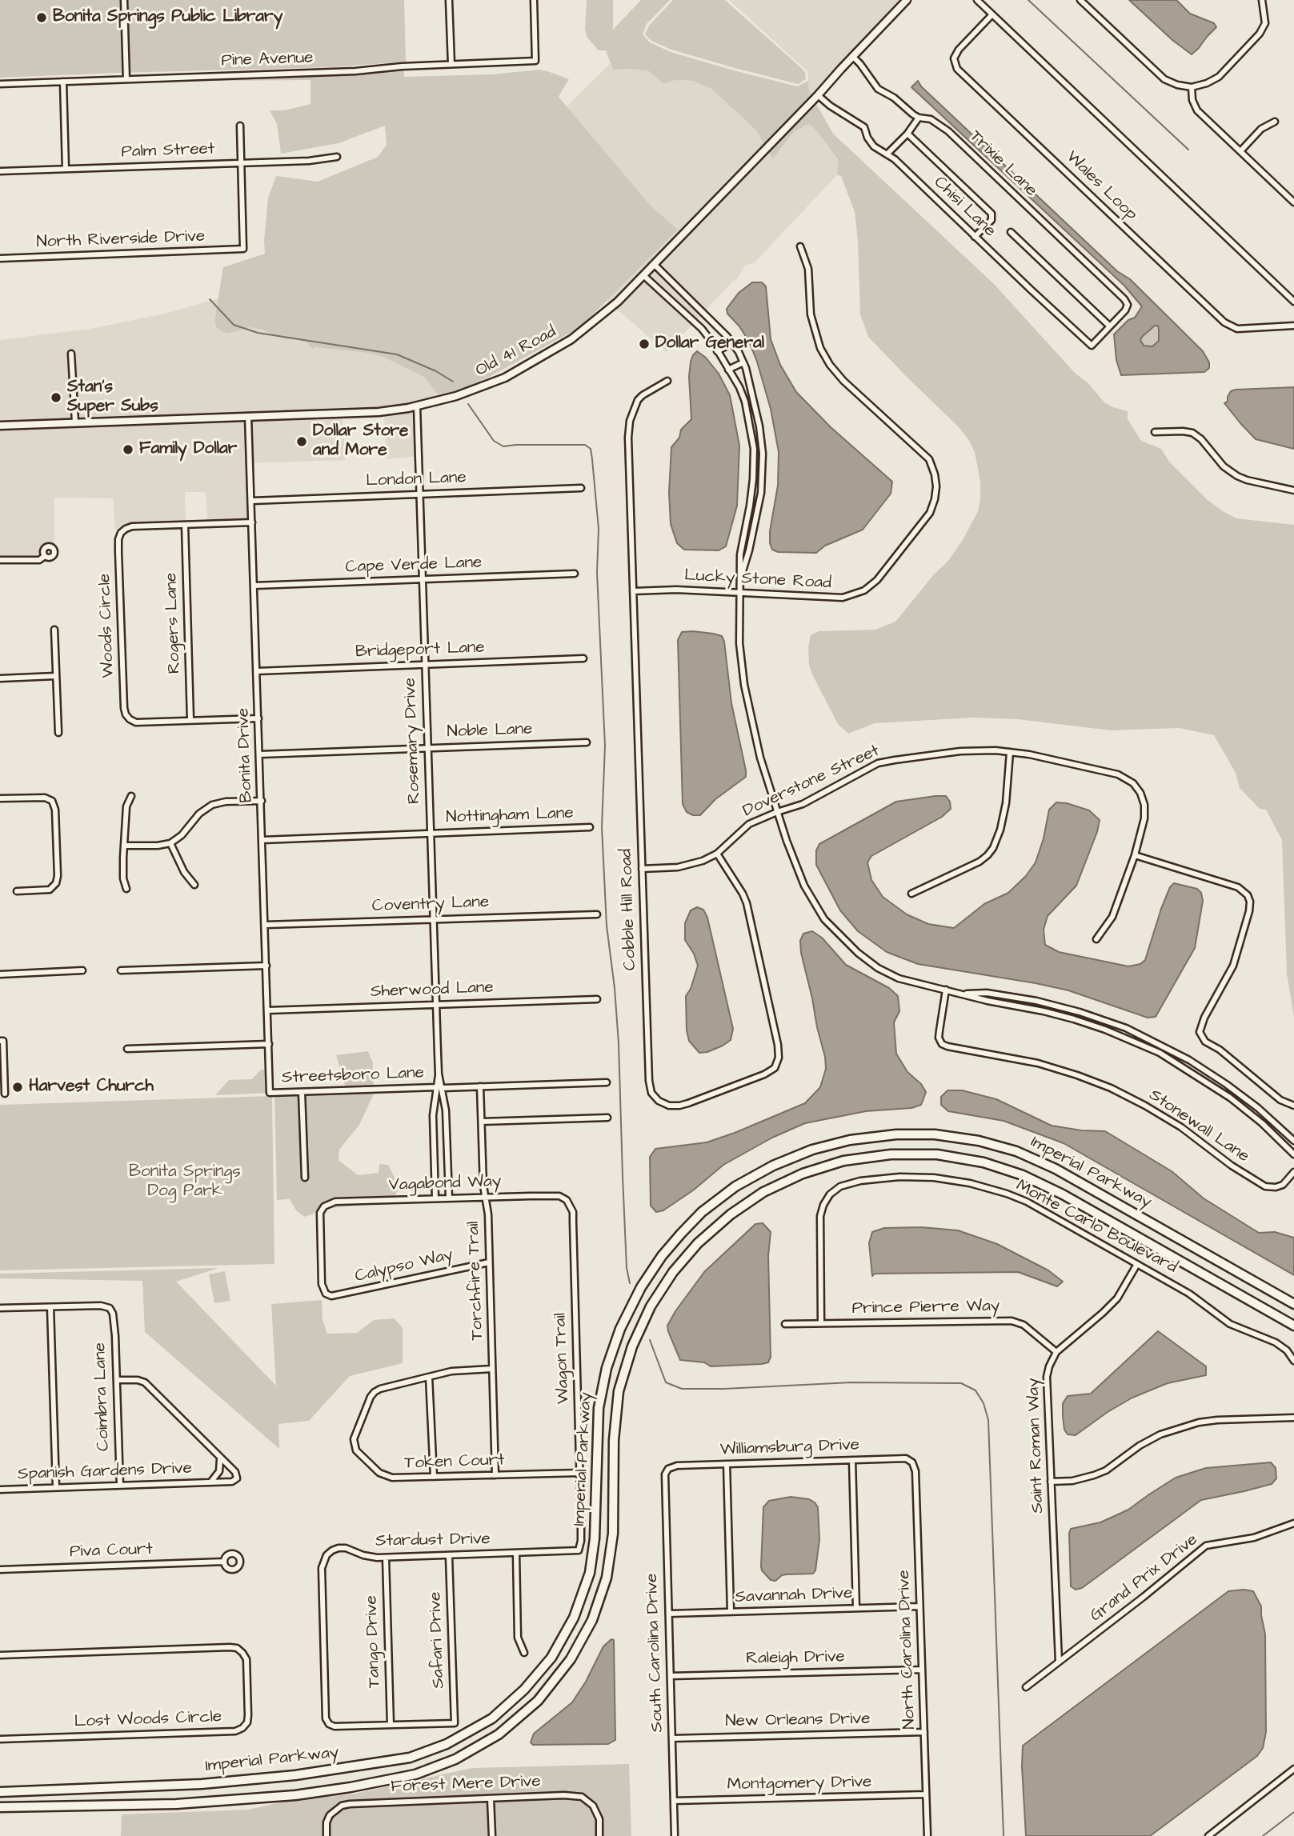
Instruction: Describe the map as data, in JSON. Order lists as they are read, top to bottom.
{
  "streets": {
    "main road": ["Imperial Parkway"],
    "street": [
      "Pine Avenue",
      "Palm Street",
      "Trixie Lane",
      "Wales Loop",
      "Chisi Lane",
      "North Riverside Drive",
      "Old 41 Road",
      "London Lane",
      "Cape Verde Lane",
      "Lucky Stone Road",
      "Rogers Lane",
      "Woods Circle",
      "Bridgeport Lane",
      "Noble Lane",
      "Rosemary Drive",
      "Bonita Drive",
      "Doverstone Street",
      "Nottingham Lane",
      "Coventry Lane",
      "Cobble Hill Road",
      "Sherwood Lane",
      "Streetsboro Lane",
      "Stonewall Lane",
      "Vagabond Way",
      "Monte Carlo Boulevard",
      "Calypso Way",
      "Torchfire Trail",
      "Prince Pierre Way",
      "Wagon Trail",
      "Coimbra Lane",
      "Saint Roman Way",
      "Williamsburg Drive",
      "Token Court",
      "Spanish Gardens Drive",
      "Stardust Drive",
      "Piva Court",
      "Grand Prix Drive",
      "Savannah Drive",
      "Safari Drive",
      "Tango Drive",
      "North Carolina Drive",
      "South Carolina Drive",
      "Raleigh Drive",
      "Lost Woods Circle",
      "New Orleans Drive",
      "Montgomery Drive",
      "Forest Mere Drive"
    ]
  },
  "crossings": [
    ["Palm Street", "North Riverside Drive"],
    ["Trixie Lane", "Chisi Lane"],
    ["Trixie Lane", "Old 41 Road"],
    ["Chisi Lane", "Old 41 Road"],
    ["Old 41 Road", "Rosemary Drive"],
    ["Old 41 Road", "Bonita Drive"],
    ["London Lane", "Rosemary Drive"],
    ["London Lane", "Bonita Drive"],
    ["Cape Verde Lane", "Rosemary Drive"],
    ["Cape Verde Lane", "Bonita Drive"],
    ["Lucky Stone Road", "Cobble Hill Road"],
    ["Rogers Lane", "Woods Circle"],
    ["Woods Circle", "Bonita Drive"],
    ["Bridgeport Lane", "Rosemary Drive"],
    ["Bridgeport Lane", "Bonita Drive"],
    ["Noble Lane", "Rosemary Drive"],
    ["Noble Lane", "Bonita Drive"],
    ["Rosemary Drive", "Nottingham Lane"],
    ["Rosemary Drive", "Coventry Lane"],
    ["Rosemary Drive", "Sherwood Lane"],
    ["Rosemary Drive", "Streetsboro Lane"],
    ["Rosemary Drive", "Vagabond Way"],
    ["Bonita Drive", "Nottingham Lane"],
    ["Bonita Drive", "Coventry Lane"],
    ["Bonita Drive", "Sherwood Lane"],
    ["Bonita Drive", "Streetsboro Lane"],
    ["Doverstone Street", "Cobble Hill Road"],
    ["Streetsboro Lane", "Torchfire Trail"],
    ["Vagabond Way", "Calypso Way"],
    ["Vagabond Way", "Torchfire Trail"],
    ["Vagabond Way", "Wagon Trail"],
    ["Monte Carlo Boulevard", "Prince Pierre Way"],
    ["Monte Carlo Boulevard", "Saint Roman Way"],
    ["Calypso Way", "Torchfire Trail"],
    ["Torchfire Trail", "Token Court"],
    ["Prince Pierre Way", "Saint Roman Way"],
    ["Wagon Trail", "Token Court"],
    ["Wagon Trail", "Stardust Drive"],
    ["Coimbra Lane", "Spanish Gardens Drive"],
    ["Saint Roman Way", "Grand Prix Drive"],
    ["Williamsburg Drive", "North Carolina Drive"],
    ["Williamsburg Drive", "South Carolina Drive"],
    ["Stardust Drive", "Safari Drive"],
    ["Stardust Drive", "Tango Drive"],
    ["Savannah Drive", "North Carolina Drive"],
    ["Savannah Drive", "South Carolina Drive"],
    ["Safari Drive", "Tango Drive"],
    ["North Carolina Drive", "Raleigh Drive"],
    ["North Carolina Drive", "New Orleans Drive"],
    ["North Carolina Drive", "Montgomery Drive"],
    ["South Carolina Drive", "Raleigh Drive"],
    ["South Carolina Drive", "New Orleans Drive"],
    ["South Carolina Drive", "Montgomery Drive"]
  ],
  "parks": ["Bonita Springs Dog Park"],
  "places": [
    "Bonita Springs Public Library",
    "Dollar General",
    "Stan's Super Subs",
    "Dollar Store and More",
    "Family Dollar",
    "Harvest Church"
  ]
}
